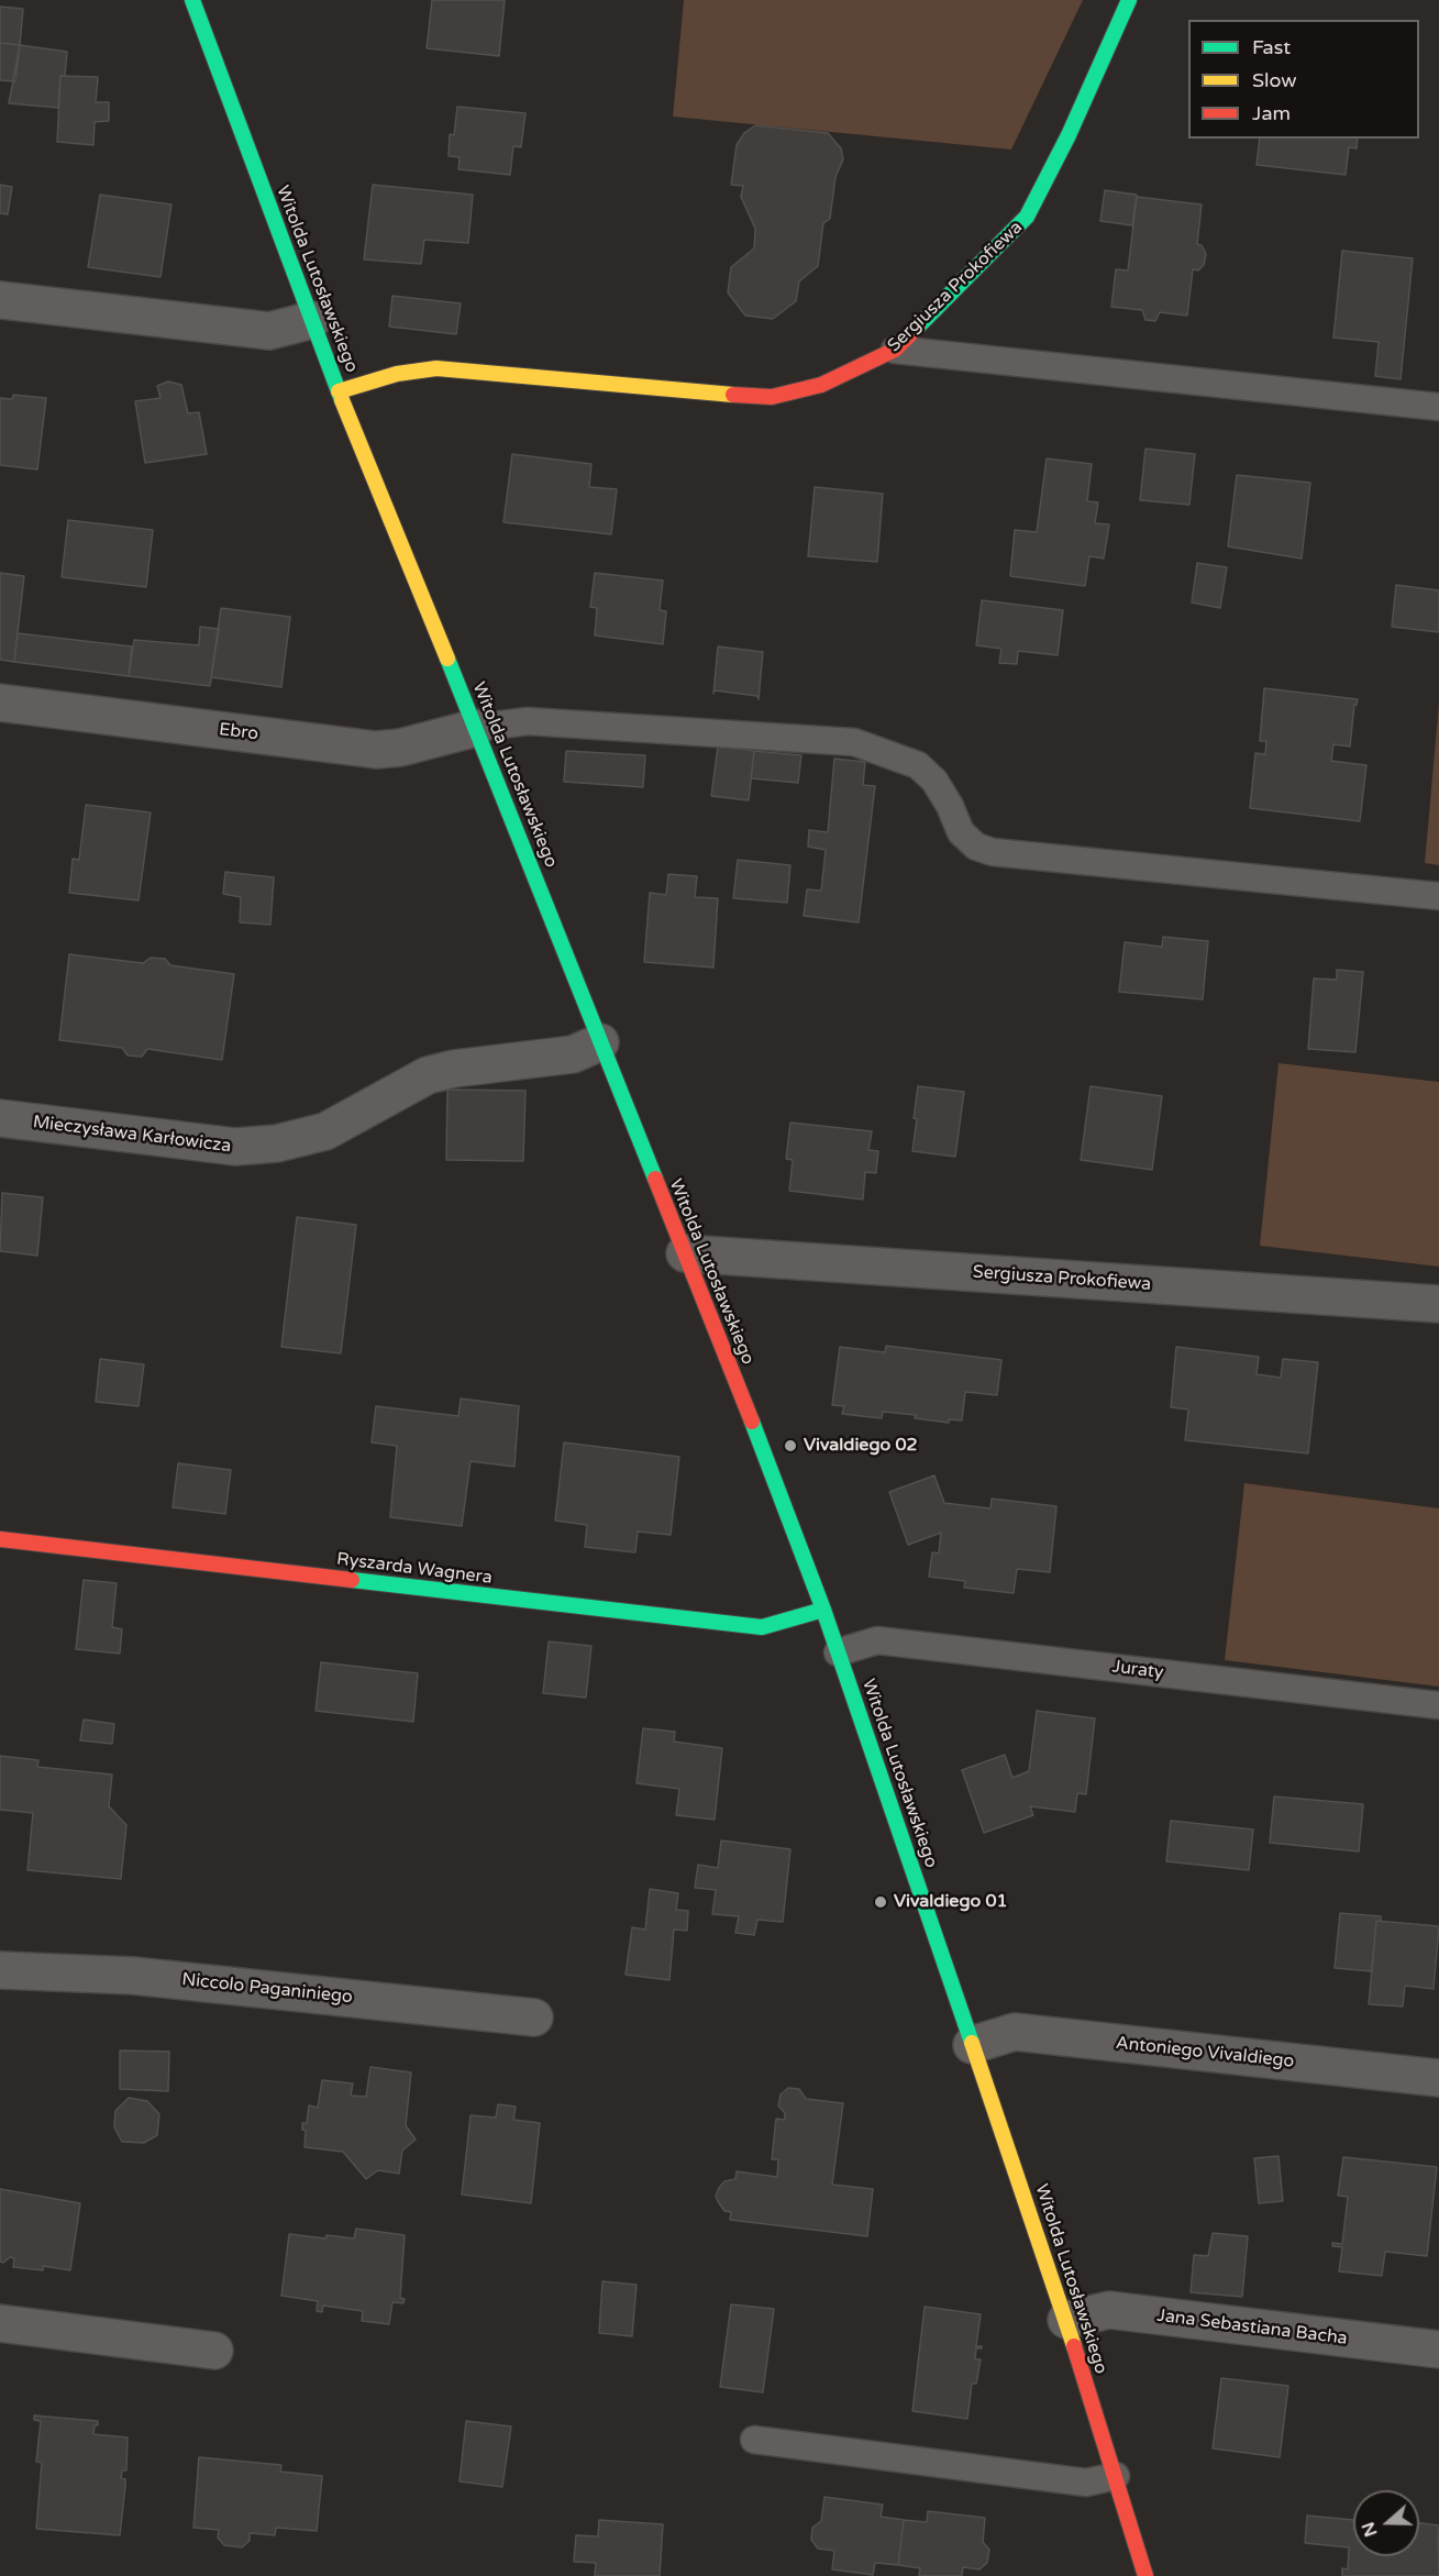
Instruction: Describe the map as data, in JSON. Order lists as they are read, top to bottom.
{
  "streets": {
    "street": [
      "Witolda Lutosławskiego",
      "Sergiusza Prokofiewa",
      "Ebro",
      "Mieczysława Karłowicza",
      "Ryszarda Wagnera",
      "Niccolo Paganiniego",
      "Antoniego Vivaldiego",
      "Jana Sebastiana Bacha"
    ],
    "lane": ["Juraty"]
  },
  "crossings": [
    ["Witolda Lutosławskiego", "Sergiusza Prokofiewa"],
    ["Witolda Lutosławskiego", "Ebro"],
    ["Witolda Lutosławskiego", "Mieczysława Karłowicza"],
    ["Witolda Lutosławskiego", "Ryszarda Wagnera"],
    ["Witolda Lutosławskiego", "Juraty"],
    ["Witolda Lutosławskiego", "Antoniego Vivaldiego"],
    ["Witolda Lutosławskiego", "Jana Sebastiana Bacha"]
  ],
  "places": ["Vivaldiego 02", "Vivaldiego 01"],
  "legend": ["Fast", "Slow", "Jam"],
  "north": "left"
}
